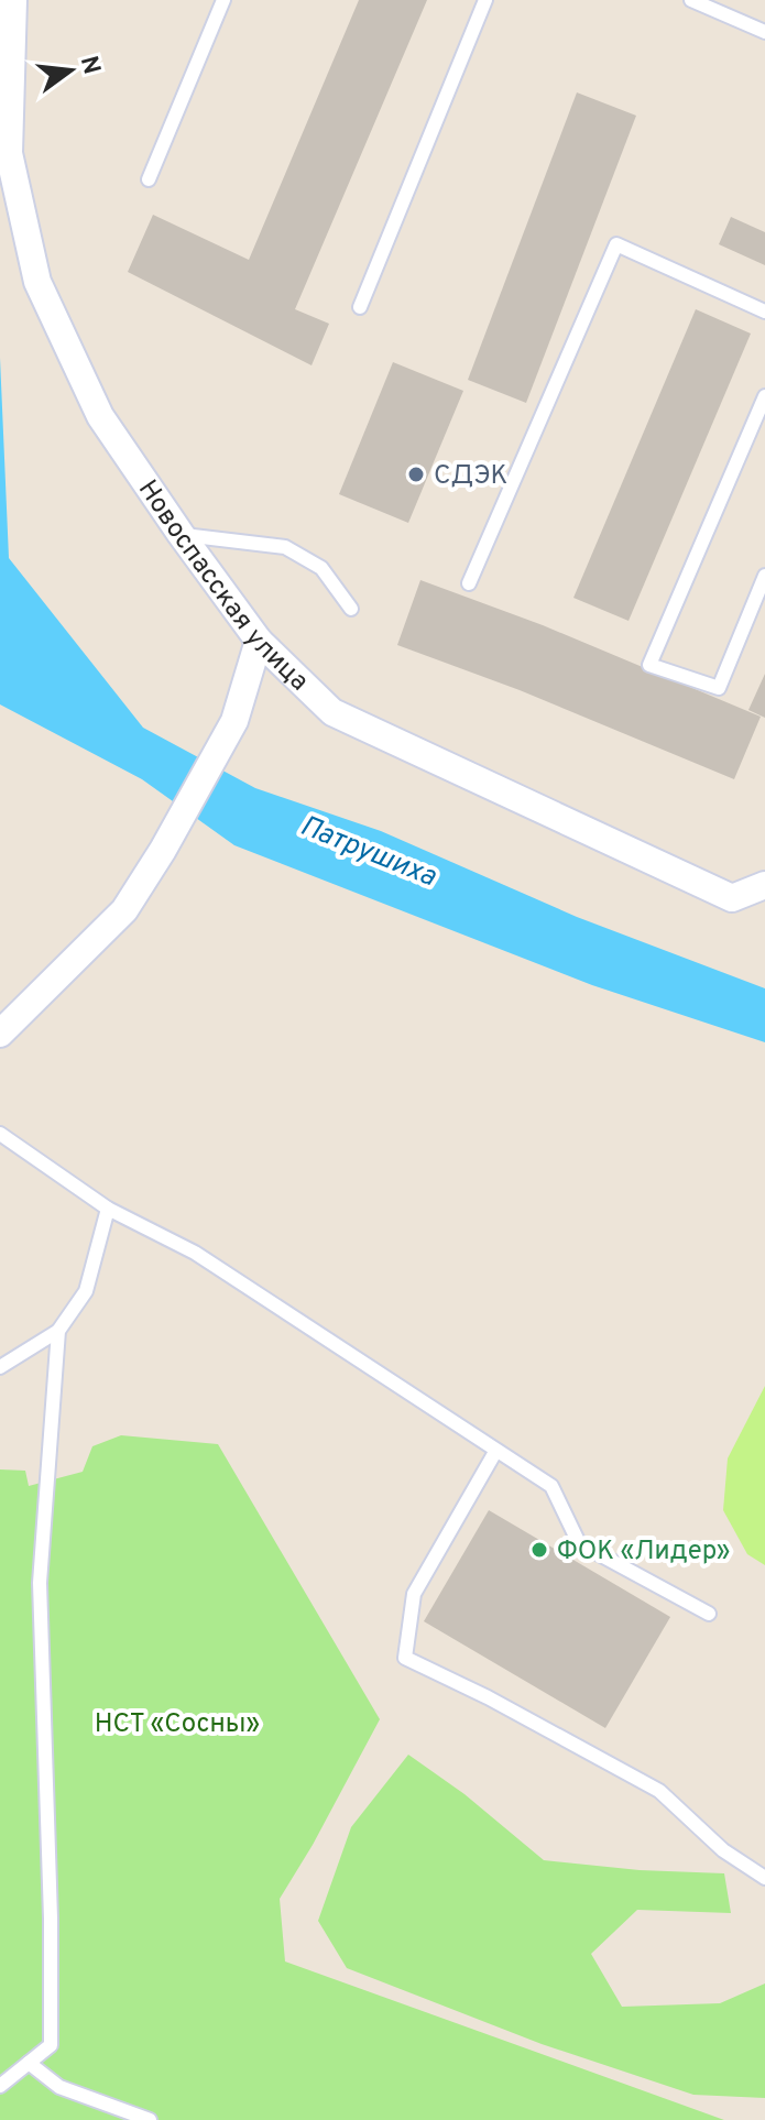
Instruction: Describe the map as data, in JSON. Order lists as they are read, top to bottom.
{
  "streets": {
    "street": ["Новоспасская улица"]
  },
  "water": ["Патрушиха"],
  "parks": ["НСТ «Сосны»"],
  "places": ["СДЭК", "ФОК «Лидер»"],
  "north": "right"
}
